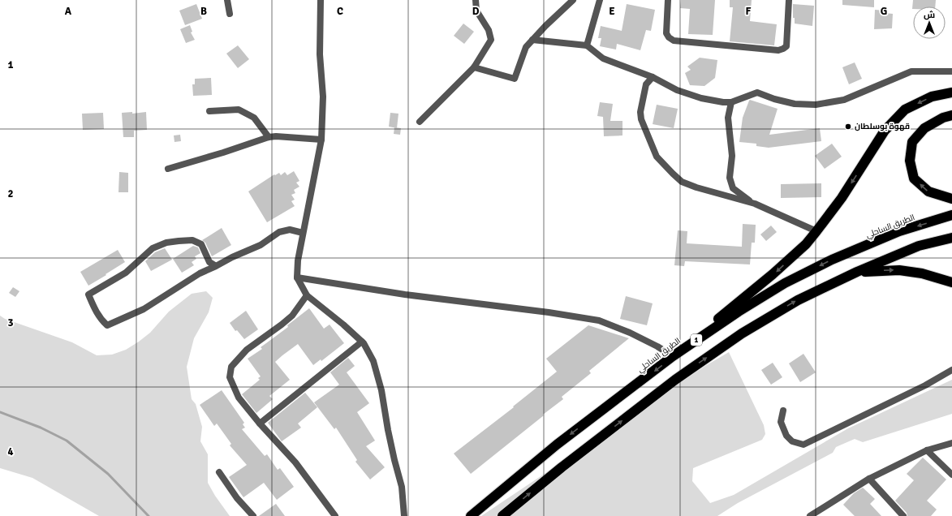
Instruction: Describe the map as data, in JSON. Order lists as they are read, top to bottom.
{
  "streets": {
    "highway": ["الطريق الساحلي", "1"]
  },
  "places": ["قهوة بوسلطان"],
  "north": "top",
  "grid": {
    "columns": [
      "A",
      "B",
      "C",
      "D",
      "E",
      "F",
      "G"
    ],
    "rows": [
      "1",
      "2",
      "3",
      "4"
    ]
  }
}
